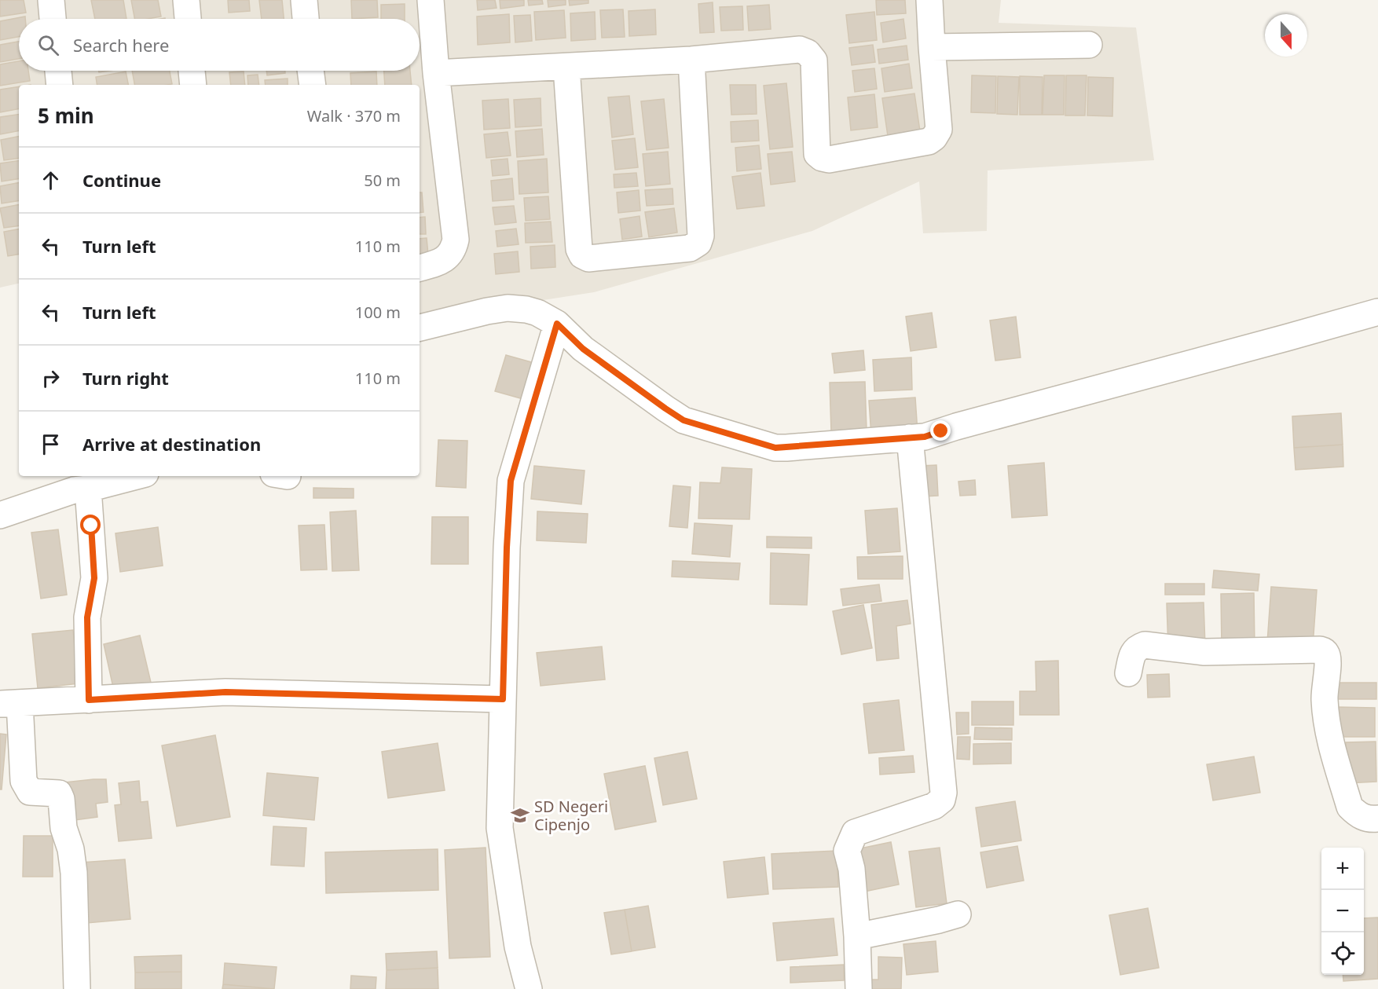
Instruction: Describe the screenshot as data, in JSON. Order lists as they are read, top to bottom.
{
  "places": {
    "school or university": ["SD Negeri Cipenjo"]
  },
  "north": "bottom",
  "page": {
    "search": "Search here",
    "heading": ["5 min", "Walk · 370 m"],
    "list": [
      ["Continue", "50 m"],
      ["Turn left", "110 m"],
      ["Turn left", "100 m"],
      ["Turn right", "110 m"],
      "Arrive at destination"
    ],
    "map_buttons": ["+", "−"]
  }
}
